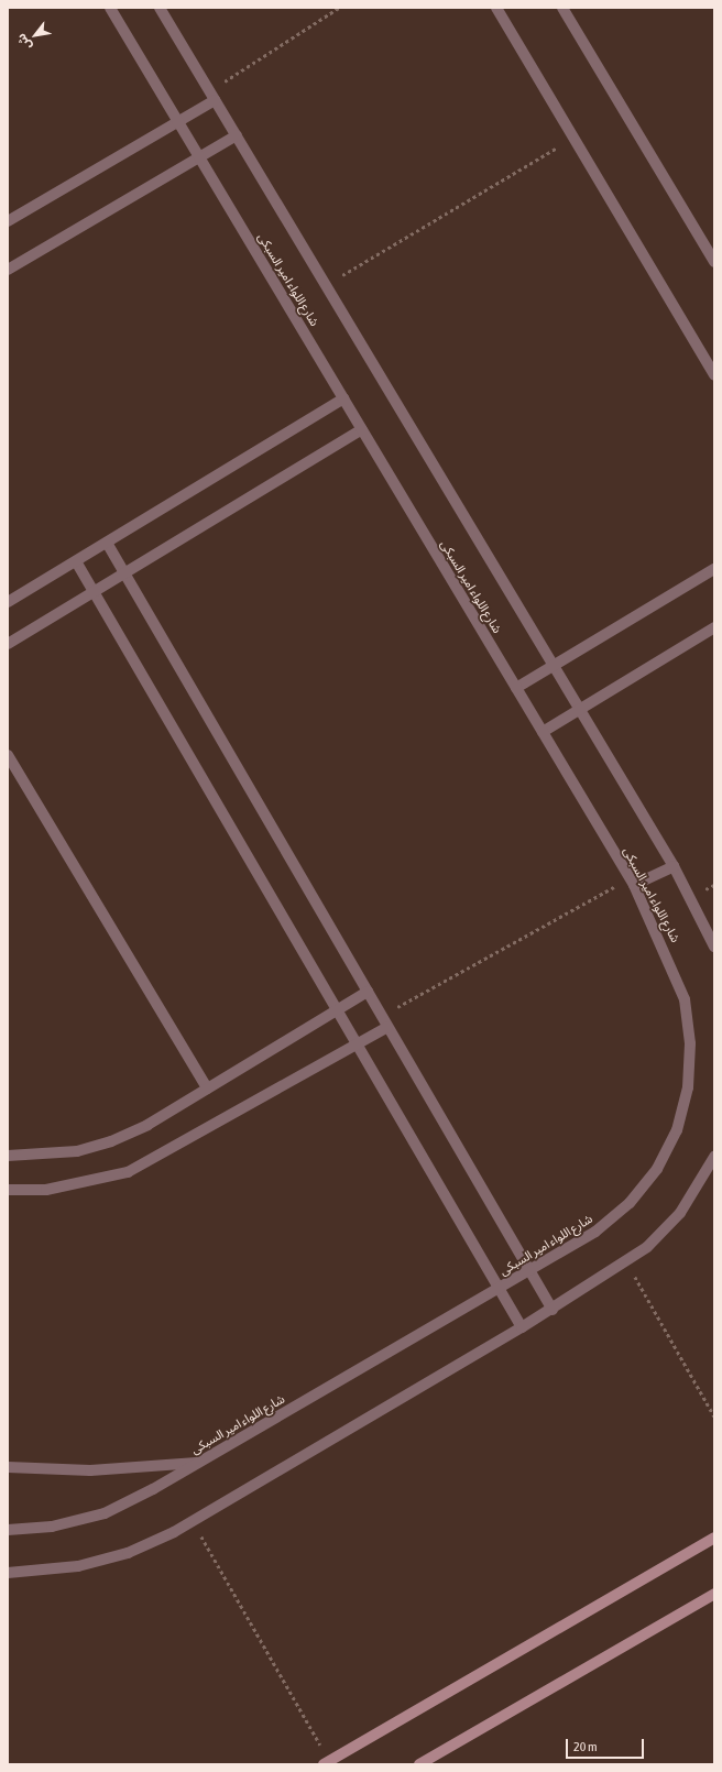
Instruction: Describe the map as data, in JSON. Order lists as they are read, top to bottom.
{
  "streets": {
    "street": ["شارع اللواء امير السبكى"]
  },
  "scale_bar": "20 m",
  "north": "bottom left"
}
